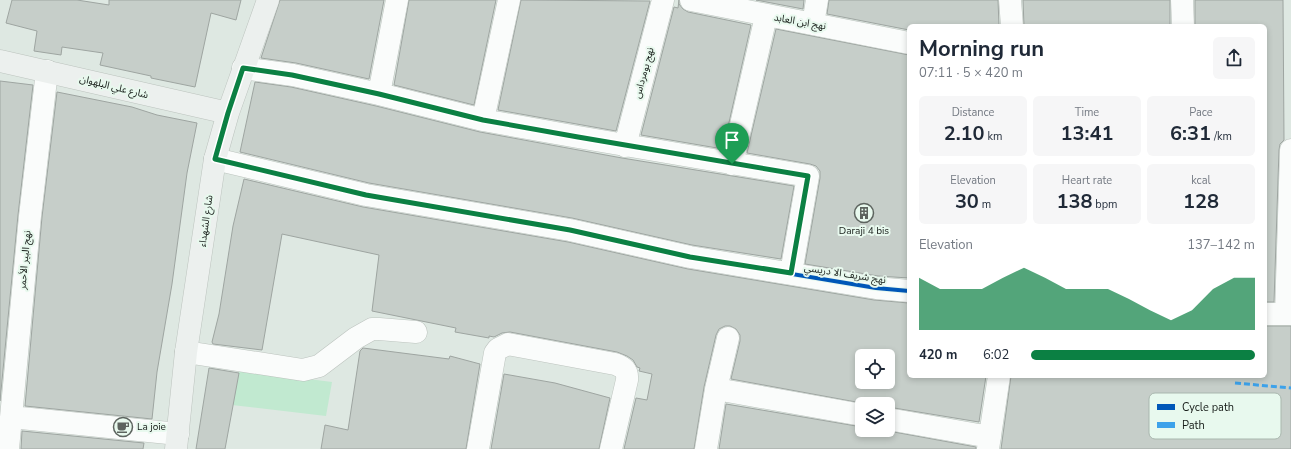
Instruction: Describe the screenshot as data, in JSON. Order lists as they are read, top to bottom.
{
  "streets": {
    "street": [
      "نهج ابن العابد",
      "نهج بومرداس",
      "شارع علي البلهوان",
      "شارع الشهداء",
      "نهج البير الأحمر",
      "نهج شريف الا دريسي"
    ]
  },
  "crossings": [
    ["شارع علي البلهوان", "شارع الشهداء"],
    ["شارع علي البلهوان", "نهج البير الأحمر"],
    ["شارع الشهداء", "نهج شريف الا دريسي"]
  ],
  "places": {
    "building": ["Daraji 4 bis"],
    "cafe": ["La joie"]
  },
  "legend": ["Cycle path", "Path"],
  "page": {
    "heading": ["Morning run", "07:11 · 5 × 420 m"],
    "stats": [
      ["Distance", "2.10 km"],
      ["Time", "13:41"],
      ["Pace", "6:31 /km"],
      ["Elevation", "30 m"],
      ["Heart rate", "138 bpm"],
      ["kcal", "128"]
    ],
    "chart": ["Elevation", "137–142 m"],
    "list": [
      {
        "name": "420 m",
        "note": "6:02"
      }
    ]
  }
}
